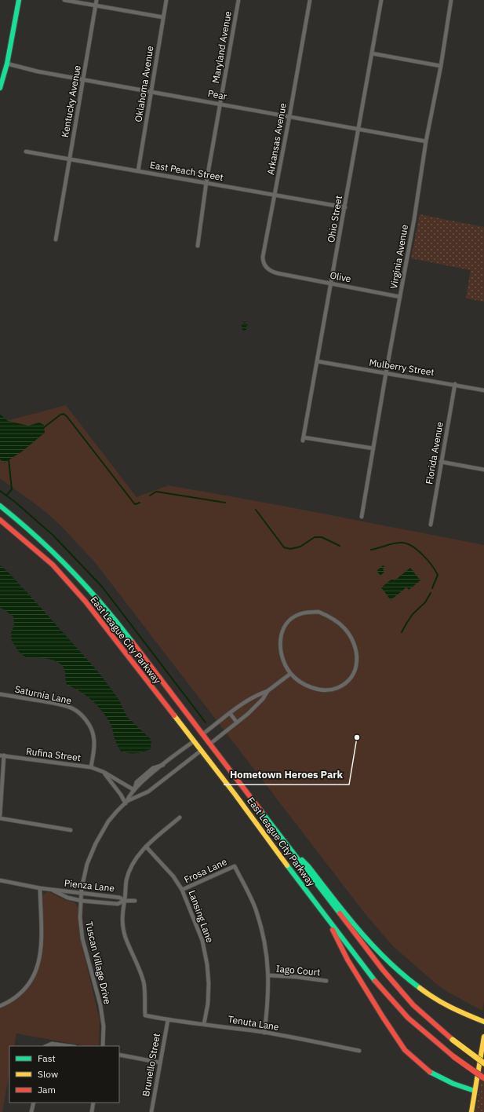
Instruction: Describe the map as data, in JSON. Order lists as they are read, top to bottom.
{
  "streets": {
    "main road": ["East League City Parkway"],
    "street": [
      "Maryland Avenue",
      "Oklahoma Avenue",
      "Pear",
      "Kentucky Avenue",
      "Arkansas Avenue",
      "East Peach Street",
      "Ohio Street",
      "Virginia Avenue",
      "Olive",
      "Mulberry Street",
      "Florida Avenue",
      "Saturnia Lane",
      "Rufina Street",
      "Frosa Lane",
      "Pienza Lane",
      "Lansing Lane",
      "Tuscan Village Drive",
      "Iago Court",
      "Tenuta Lane",
      "Brunello Street"
    ]
  },
  "crossings": [
    ["Maryland Avenue", "Pear"],
    ["Maryland Avenue", "East Peach Street"],
    ["Oklahoma Avenue", "Pear"],
    ["Oklahoma Avenue", "East Peach Street"],
    ["Pear", "Kentucky Avenue"],
    ["Pear", "Arkansas Avenue"],
    ["Pear", "Ohio Street"],
    ["Pear", "Virginia Avenue"],
    ["Kentucky Avenue", "East Peach Street"],
    ["Arkansas Avenue", "East Peach Street"],
    ["Arkansas Avenue", "Olive"],
    ["East Peach Street", "Ohio Street"],
    ["Ohio Street", "Virginia Avenue"],
    ["Ohio Street", "Olive"],
    ["Ohio Street", "Mulberry Street"],
    ["Virginia Avenue", "Olive"],
    ["Virginia Avenue", "Mulberry Street"],
    ["Mulberry Street", "Florida Avenue"],
    ["East League City Parkway", "Tuscan Village Drive"],
    ["Saturnia Lane", "Rufina Street"],
    ["Rufina Street", "Tuscan Village Drive"],
    ["Frosa Lane", "Lansing Lane"],
    ["Frosa Lane", "Iago Court"],
    ["Pienza Lane", "Tuscan Village Drive"],
    ["Pienza Lane", "Tenuta Lane"],
    ["Lansing Lane", "Tenuta Lane"],
    ["Tenuta Lane", "Brunello Street"]
  ],
  "places": ["Hometown Heroes Park"],
  "legend": ["Fast", "Slow", "Jam"]
}
